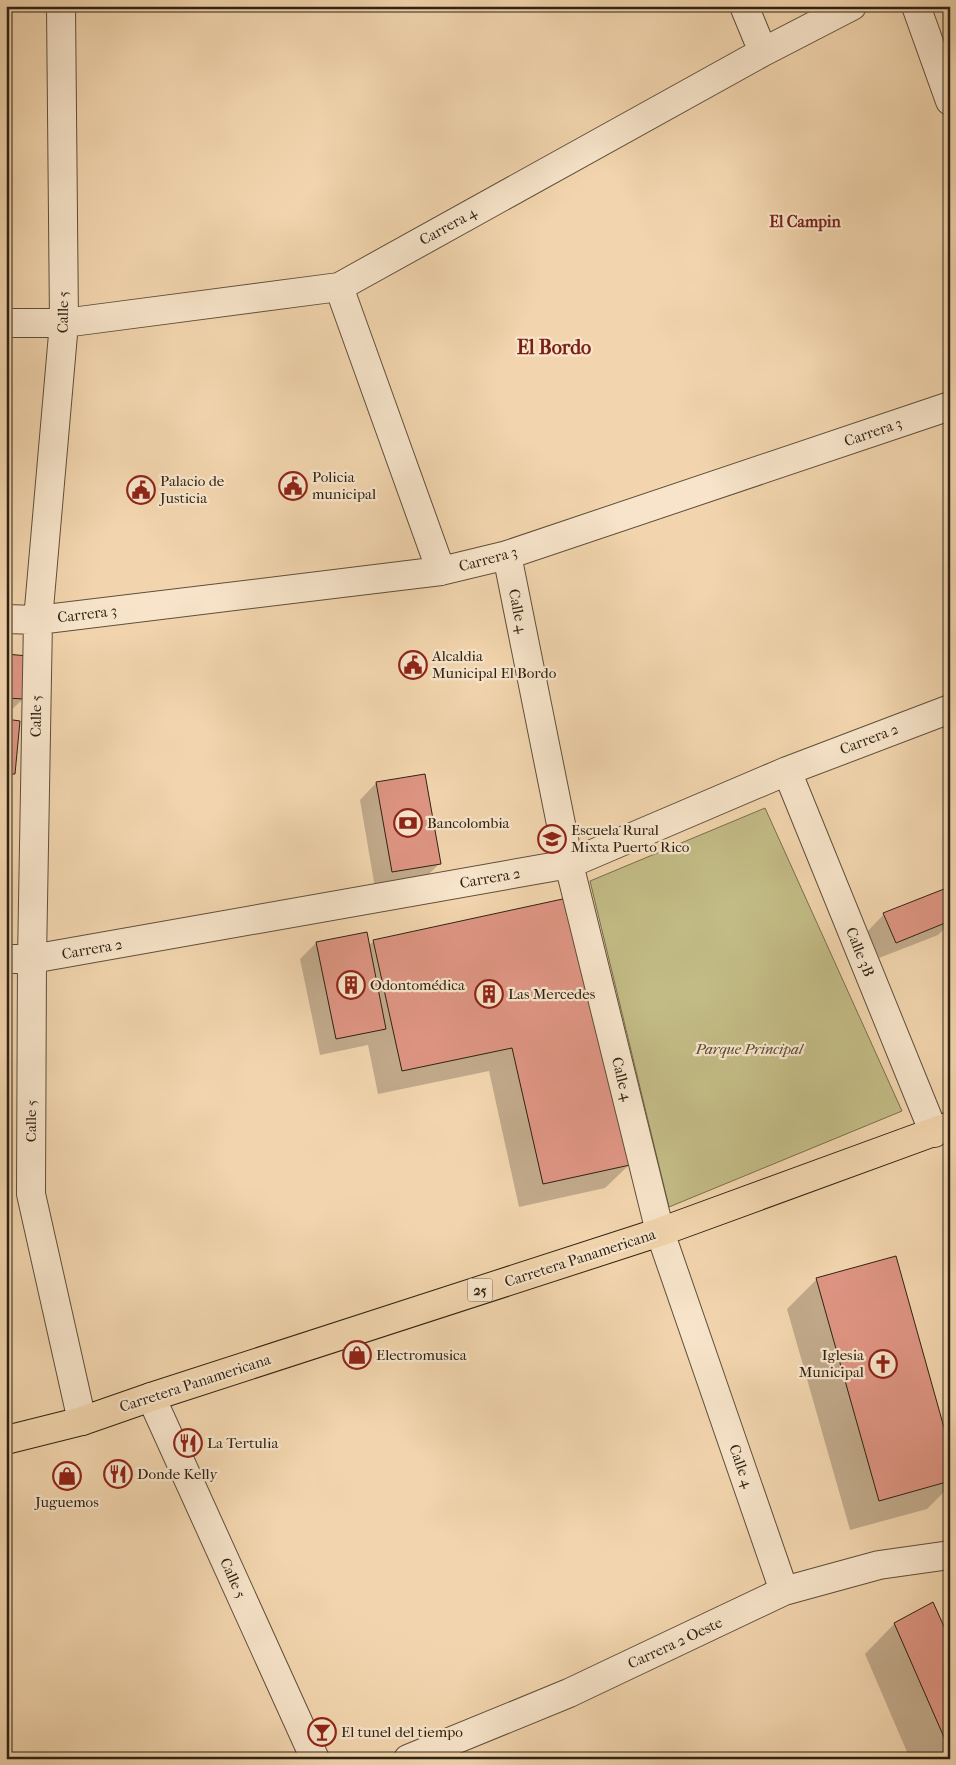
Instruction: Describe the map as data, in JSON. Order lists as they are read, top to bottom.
{
  "streets": {
    "highway": ["Carretera Panamericana", "25"],
    "street": [
      "Carrera 4",
      "Calle 5",
      "Carrera 3",
      "Calle 4",
      "Carrera 2",
      "Calle 3B",
      "Carrera 2 Oeste"
    ]
  },
  "crossings": [
    ["Carrera 4", "Calle 5"],
    ["Calle 5", "Carrera 3"],
    ["Calle 5", "Carrera 2"],
    ["Calle 5", "Carretera Panamericana"],
    ["Carrera 3", "Calle 4"],
    ["Calle 4", "Carrera 2"],
    ["Calle 4", "Carretera Panamericana"],
    ["Calle 4", "Carrera 2 Oeste"],
    ["Carrera 2", "Calle 3B"],
    ["Calle 3B", "Carretera Panamericana"]
  ],
  "districts": ["El Campin", "El Bordo"],
  "parks": ["Parque Principal"],
  "places": {
    "public building": ["Policia municipal", "Palacio de Justicia", "Alcaldia Municipal El Bordo"],
    "bank": ["Bancolombia"],
    "school or university": ["Escuela Rural Mixta Puerto Rico"],
    "building": ["Odontomédica", "Las Mercedes"],
    "shop": ["Electromusica", "Juguemos"],
    "church": ["Iglesia Municipal"],
    "restaurant": ["La Tertulia", "Donde Kelly"],
    "bar": ["El tunel del tiempo"]
  }
}
